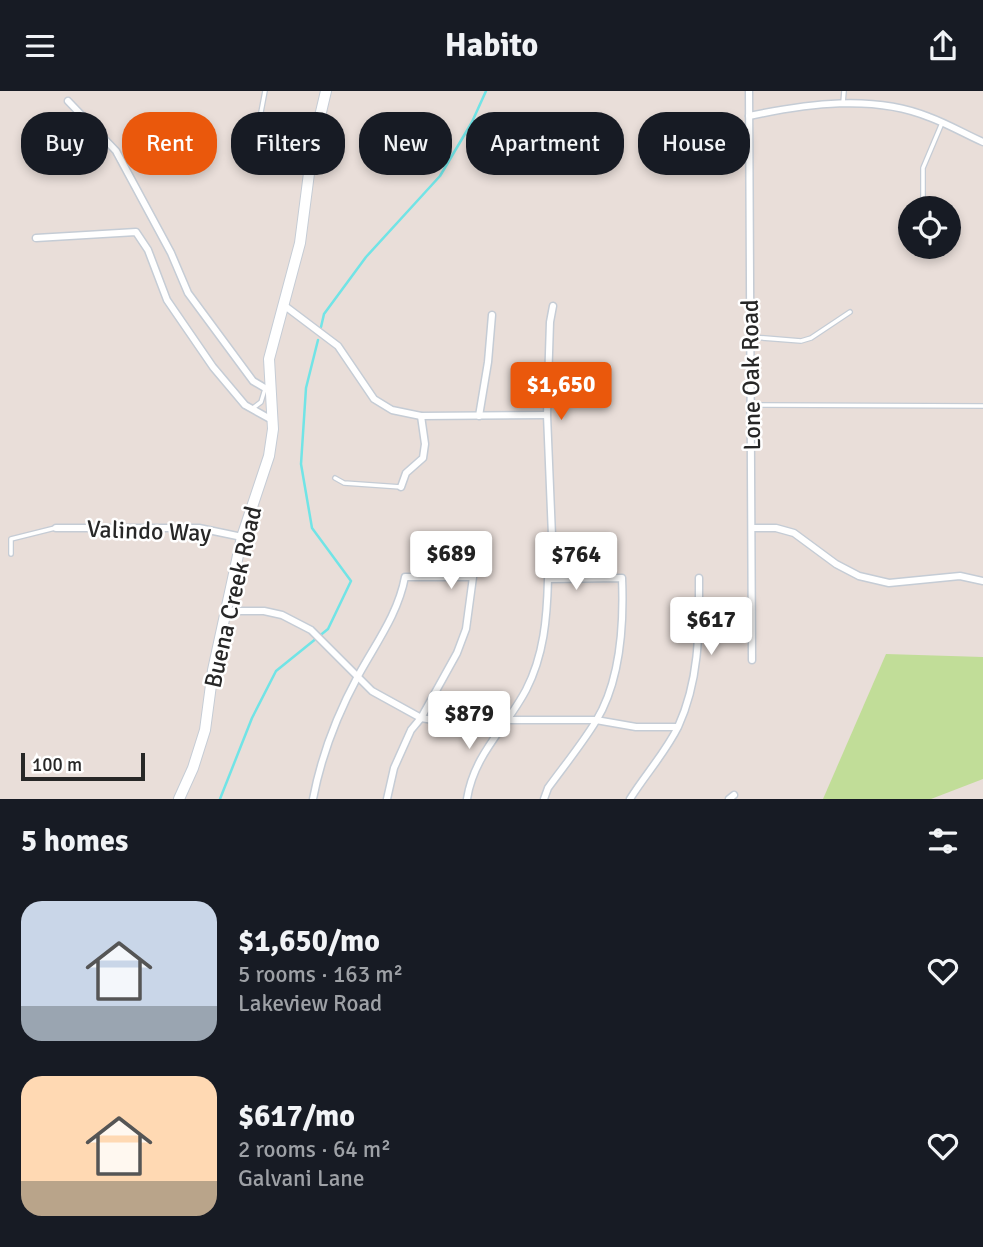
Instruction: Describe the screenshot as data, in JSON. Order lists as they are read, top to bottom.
{
  "streets": {
    "main road": ["Buena Creek Road"],
    "street": ["Lone Oak Road", "Valindo Way"]
  },
  "crossings": [
    ["Valindo Way", "Buena Creek Road"]
  ],
  "scale_bar": "100 m",
  "page": {
    "header": "Habito",
    "chip": [
      "Buy",
      "Rent",
      "Filters",
      "New",
      "Apartment",
      "House"
    ],
    "price": [
      "$1,650",
      "$689",
      "$764",
      "$617",
      "$879"
    ],
    "scale": "100 m",
    "heading": "5 homes",
    "list": [
      {
        "name": "$1,650/mo",
        "note": "5 rooms · 163 m² · Lakeview Road"
      },
      {
        "name": "$617/mo",
        "note": "2 rooms · 64 m² · Galvani Lane"
      }
    ]
  }
}
